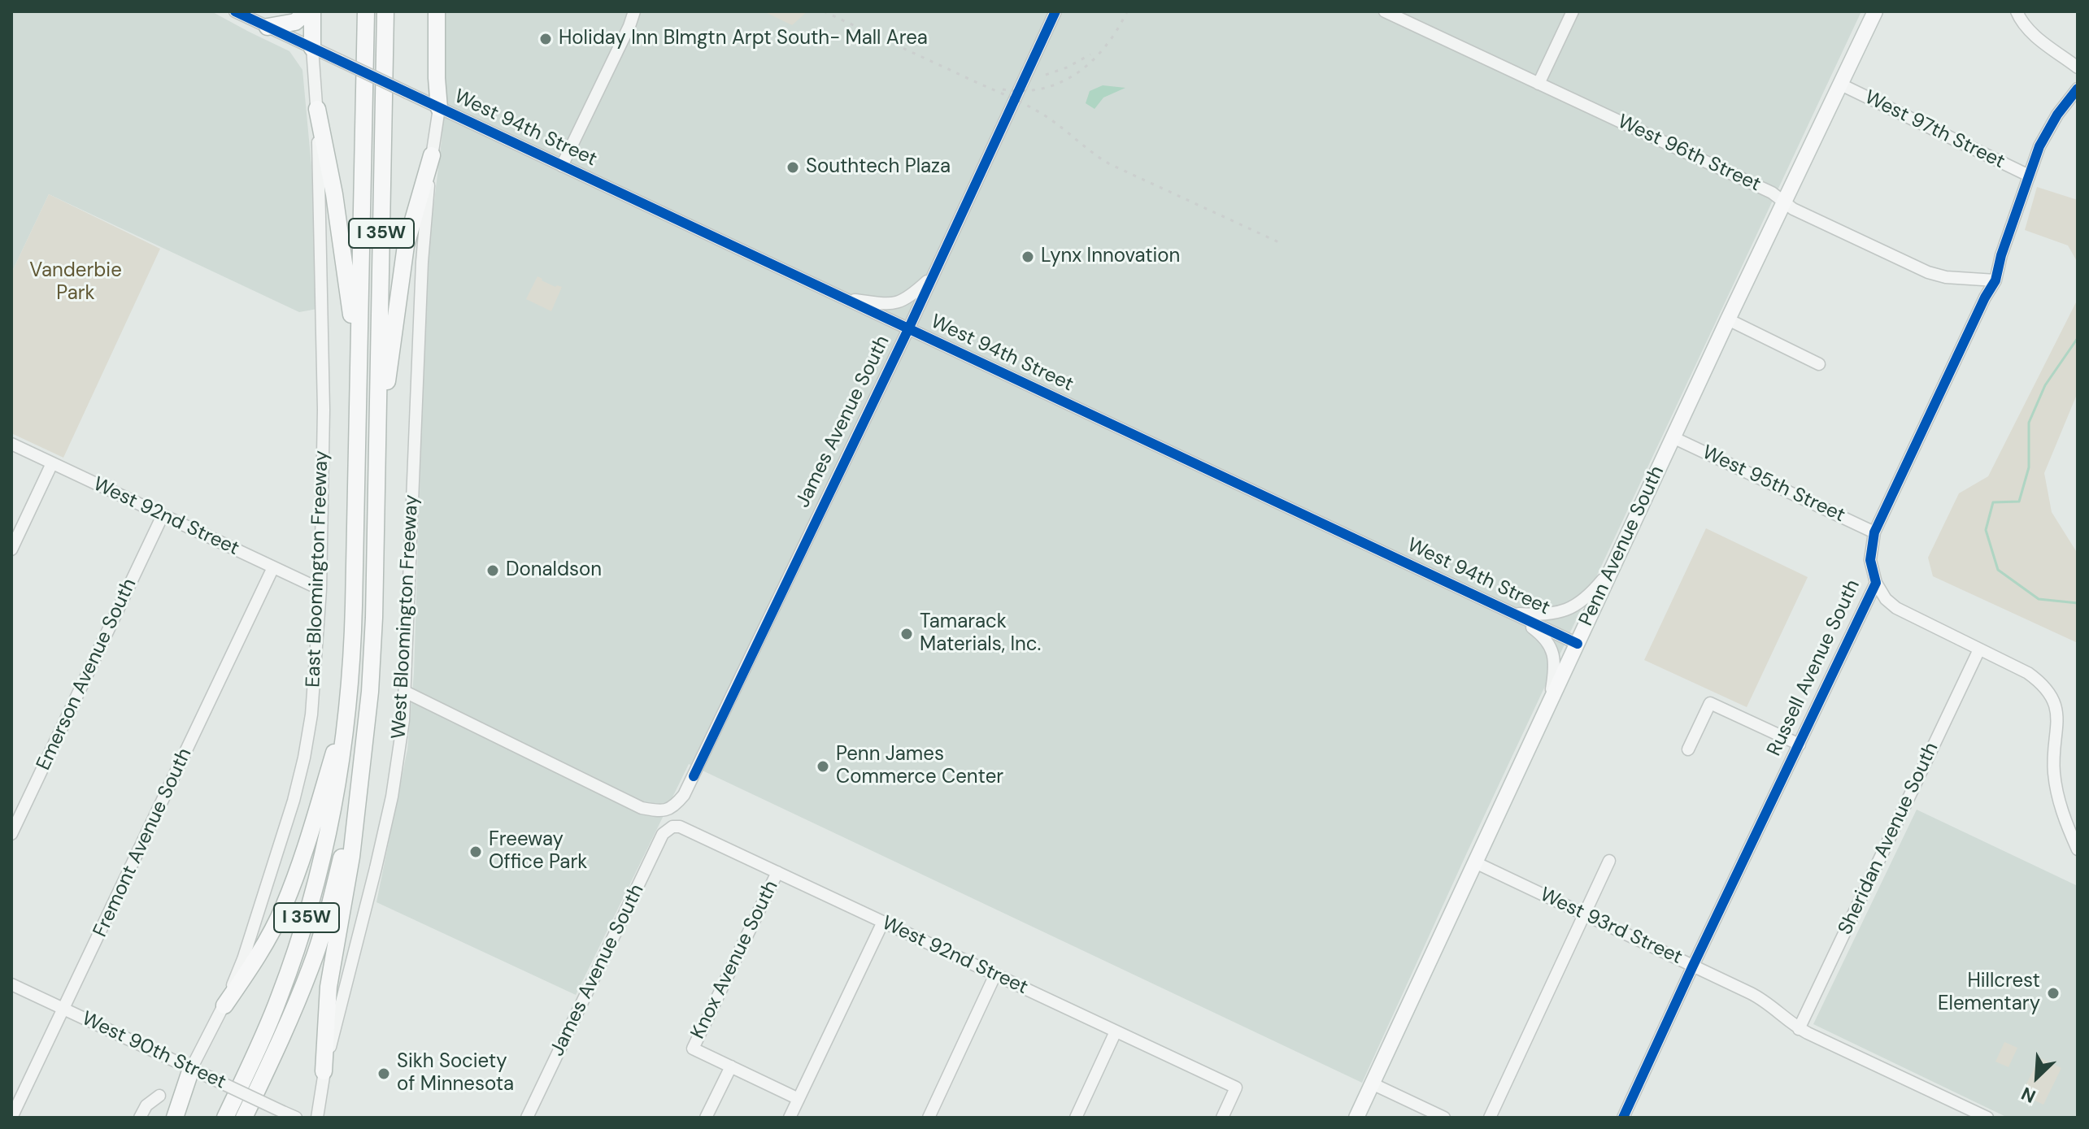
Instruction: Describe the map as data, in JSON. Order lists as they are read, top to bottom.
{
  "streets": {
    "highway": ["I 35W"],
    "main road": ["Penn Avenue South"],
    "street": [
      "West 94th Street",
      "West 97th Street",
      "West 96th Street",
      "James Avenue South",
      "West 95th Street",
      "West 92nd Street",
      "East Bloomington Freeway",
      "West Bloomington Freeway",
      "Russell Avenue South",
      "Emerson Avenue South",
      "Sheridan Avenue South",
      "Fremont Avenue South",
      "West 93rd Street",
      "Knox Avenue South",
      "West 90th Street"
    ]
  },
  "crossings": [
    ["West 94th Street", "James Avenue South"],
    ["West 94th Street", "Penn Avenue South"],
    ["West 94th Street", "East Bloomington Freeway"],
    ["West 94th Street", "West Bloomington Freeway"],
    ["West 97th Street", "Penn Avenue South"],
    ["West 97th Street", "Russell Avenue South"],
    ["West 96th Street", "Penn Avenue South"],
    ["West 96th Street", "Russell Avenue South"],
    ["James Avenue South", "West 92nd Street"],
    ["James Avenue South", "West Bloomington Freeway"],
    ["West 95th Street", "Penn Avenue South"],
    ["West 95th Street", "Russell Avenue South"],
    ["West 92nd Street", "East Bloomington Freeway"],
    ["West 92nd Street", "Emerson Avenue South"],
    ["West 92nd Street", "Fremont Avenue South"],
    ["West 92nd Street", "Knox Avenue South"],
    ["Penn Avenue South", "West 93rd Street"],
    ["East Bloomington Freeway", "West 90th Street"],
    ["Russell Avenue South", "West 93rd Street"],
    ["Sheridan Avenue South", "West 93rd Street"],
    ["Fremont Avenue South", "West 90th Street"]
  ],
  "parks": ["Vanderbie Park"],
  "places": [
    "Holiday Inn Blmgtn Arpt South- Mall Area",
    "Southtech Plaza",
    "Lynx Innovation",
    "Donaldson",
    "Tamarack Materials, Inc.",
    "Penn James Commerce Center",
    "Freeway Office Park",
    "Hillcrest Elementary",
    "Sikh Society of Minnesota"
  ],
  "north": "bottom left"
}
